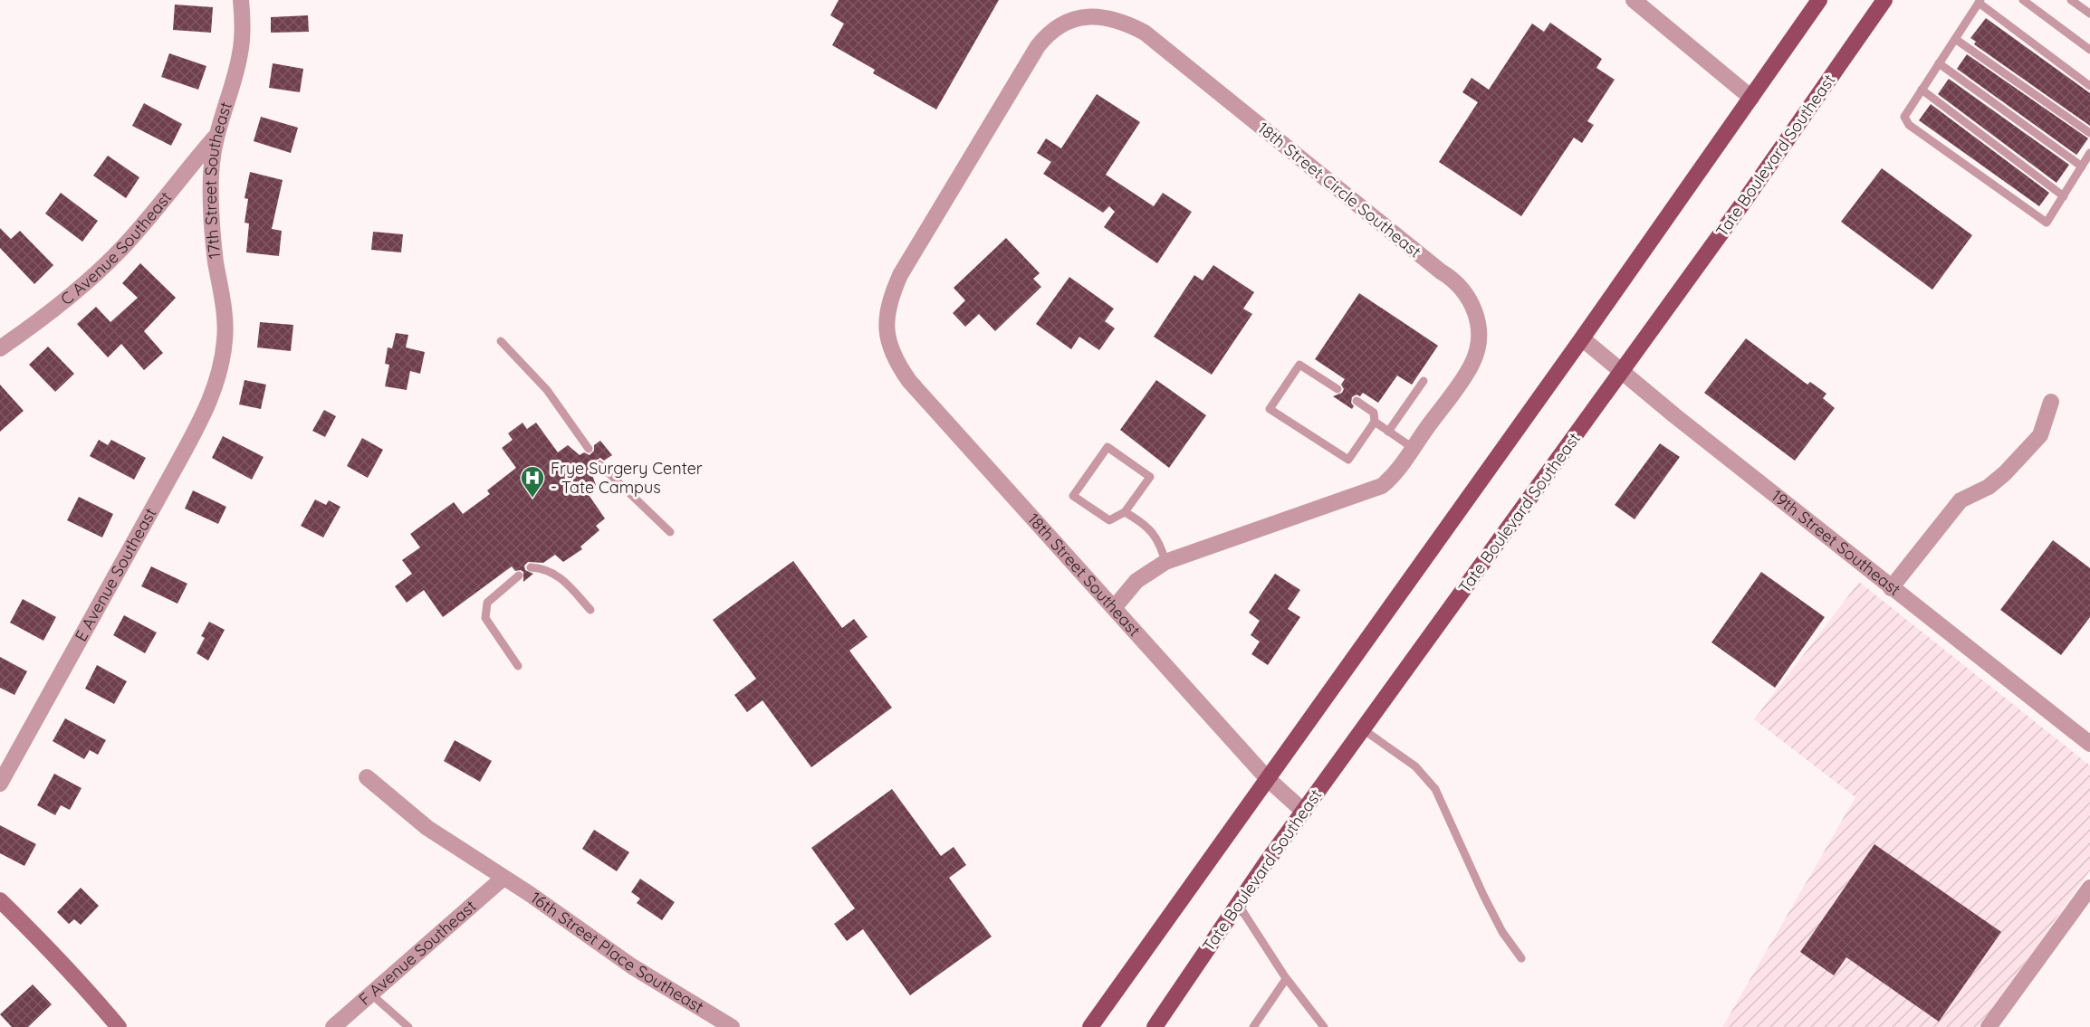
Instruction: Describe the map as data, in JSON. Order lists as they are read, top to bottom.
{
  "streets": {
    "main road": ["Tate Boulevard Southeast"],
    "street": [
      "17th Street Southeast",
      "18th Street Circle Southeast",
      "C Avenue Southeast",
      "19th Street Southeast",
      "E Avenue Southeast",
      "18th Street Southeast",
      "F Avenue Southeast",
      "16th Street Place Southeast"
    ]
  },
  "crossings": [
    ["Tate Boulevard Southeast", "19th Street Southeast"],
    ["Tate Boulevard Southeast", "18th Street Southeast"],
    ["17th Street Southeast", "C Avenue Southeast"],
    ["17th Street Southeast", "E Avenue Southeast"],
    ["18th Street Circle Southeast", "18th Street Southeast"],
    ["F Avenue Southeast", "16th Street Place Southeast"]
  ],
  "places": {
    "hospital": ["Frye Surgery Center - Tate Campus"]
  }
}
